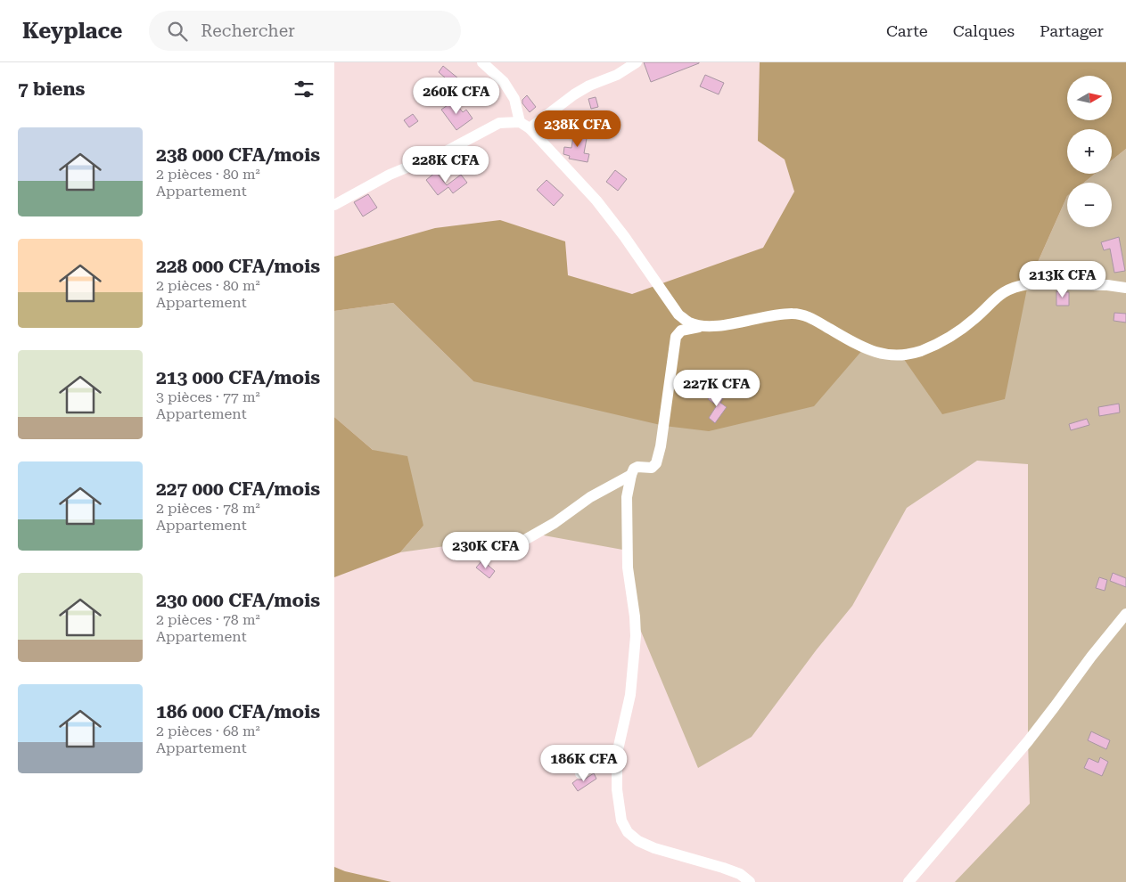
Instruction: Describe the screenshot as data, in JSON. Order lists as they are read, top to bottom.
{
  "north": "right",
  "page": {
    "header": "Keyplace",
    "search": "Rechercher",
    "nav": ["Carte", "Calques", "Partager"],
    "heading": "7 biens",
    "map_buttons": ["+", "−"],
    "price": [
      "260K CFA",
      "238K CFA",
      "228K CFA",
      "213K CFA",
      "227K CFA",
      "230K CFA",
      "186K CFA"
    ],
    "list": [
      {
        "name": "238 000 CFA/mois",
        "note": "2 pièces · 80 m² · Appartement"
      },
      {
        "name": "228 000 CFA/mois",
        "note": "2 pièces · 80 m² · Appartement"
      },
      {
        "name": "213 000 CFA/mois",
        "note": "3 pièces · 77 m² · Appartement"
      },
      {
        "name": "227 000 CFA/mois",
        "note": "2 pièces · 78 m² · Appartement"
      },
      {
        "name": "230 000 CFA/mois",
        "note": "2 pièces · 78 m² · Appartement"
      },
      {
        "name": "186 000 CFA/mois",
        "note": "2 pièces · 68 m² · Appartement"
      }
    ]
  }
}
